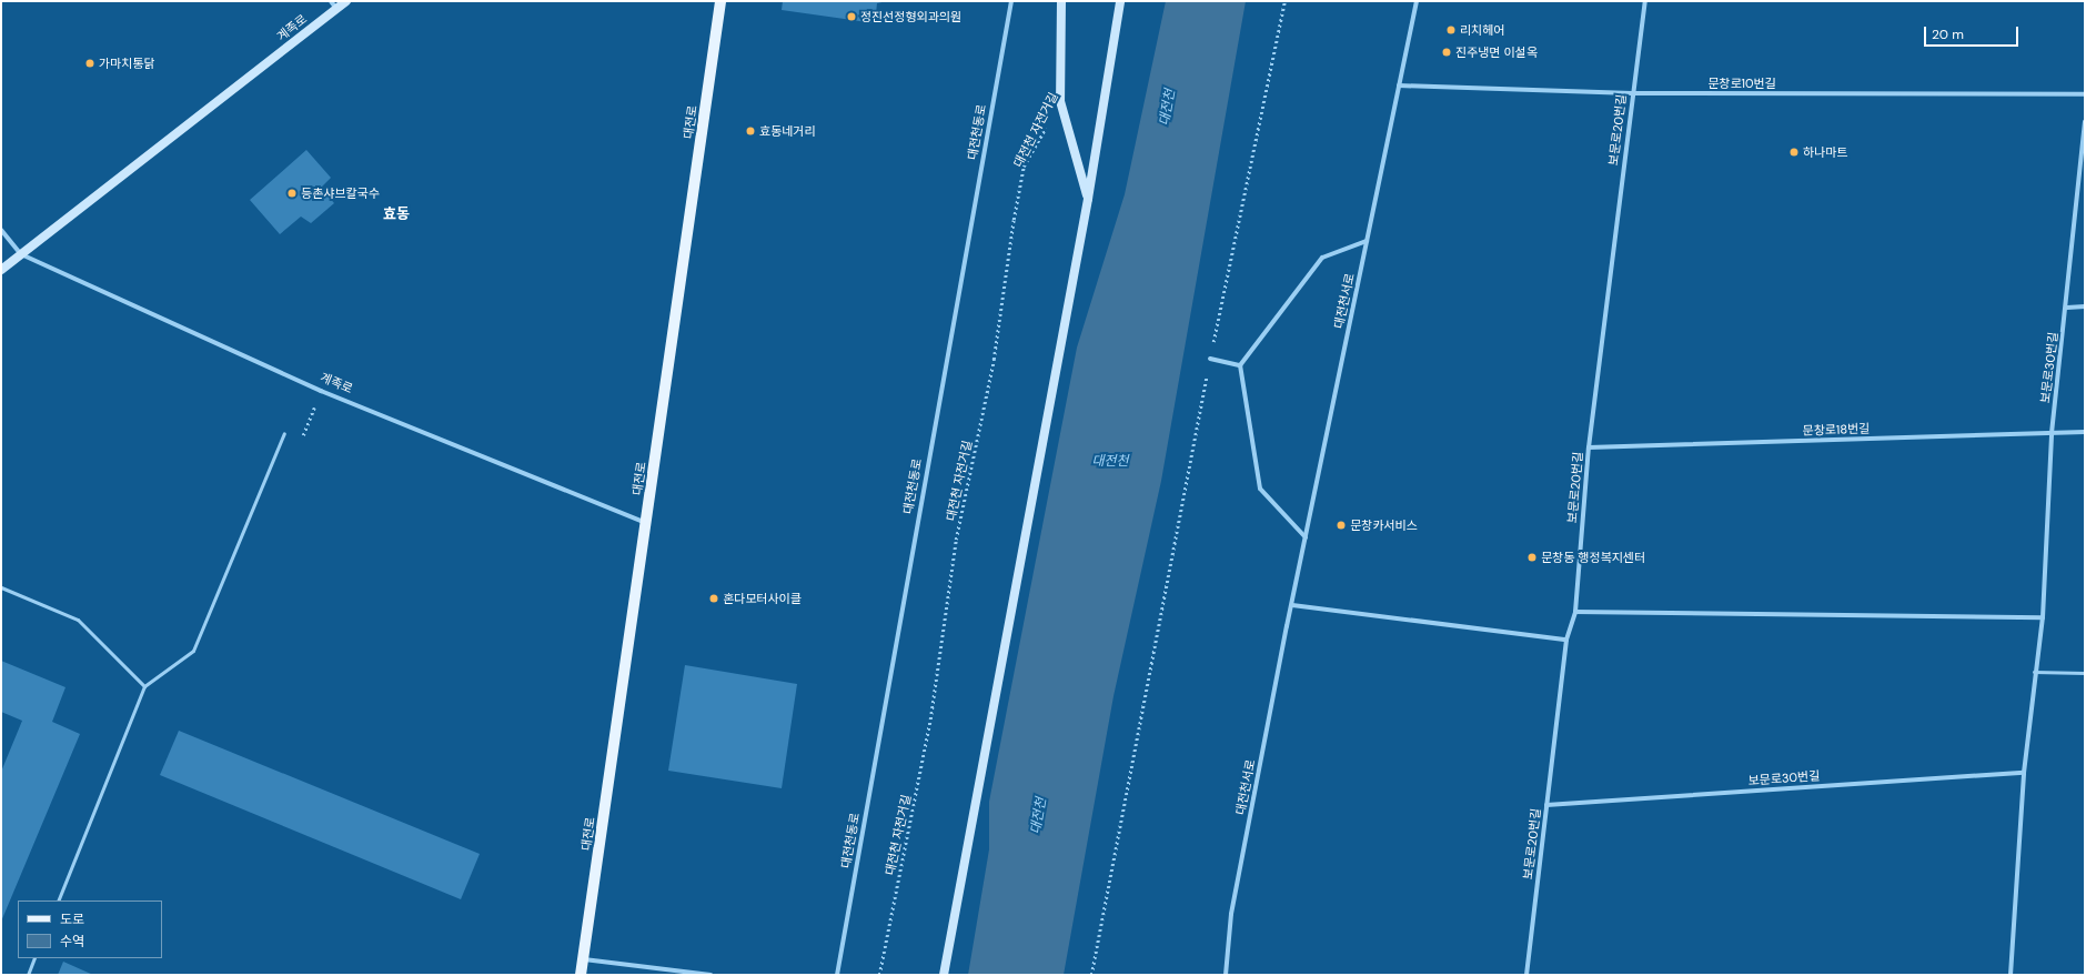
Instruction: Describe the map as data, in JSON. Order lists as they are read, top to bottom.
{
  "streets": {
    "main road": ["계족로", "대전로"],
    "street": [
      "문창로10번길",
      "보문로20번길",
      "대전천동로",
      "대전천서로",
      "보문로30번길",
      "문창로18번길"
    ],
    "path": ["대전천 자전거길"]
  },
  "crossings": [
    ["계족로", "대전로"],
    ["문창로10번길", "보문로20번길"],
    ["문창로10번길", "대전천서로"],
    ["보문로20번길", "보문로30번길"],
    ["보문로20번길", "문창로18번길"],
    ["보문로30번길", "문창로18번길"]
  ],
  "districts": ["효동"],
  "water": ["대전천"],
  "places": [
    "정진선정형외과의원",
    "리치헤어",
    "진주냉면 이설옥",
    "가마치통닭",
    "효동네거리",
    "하나마트",
    "등촌샤브칼국수",
    "문창카서비스",
    "문창동 행정복지센터",
    "혼다모터사이클"
  ],
  "legend": ["도로", "수역"],
  "scale_bar": "20 m"
}
